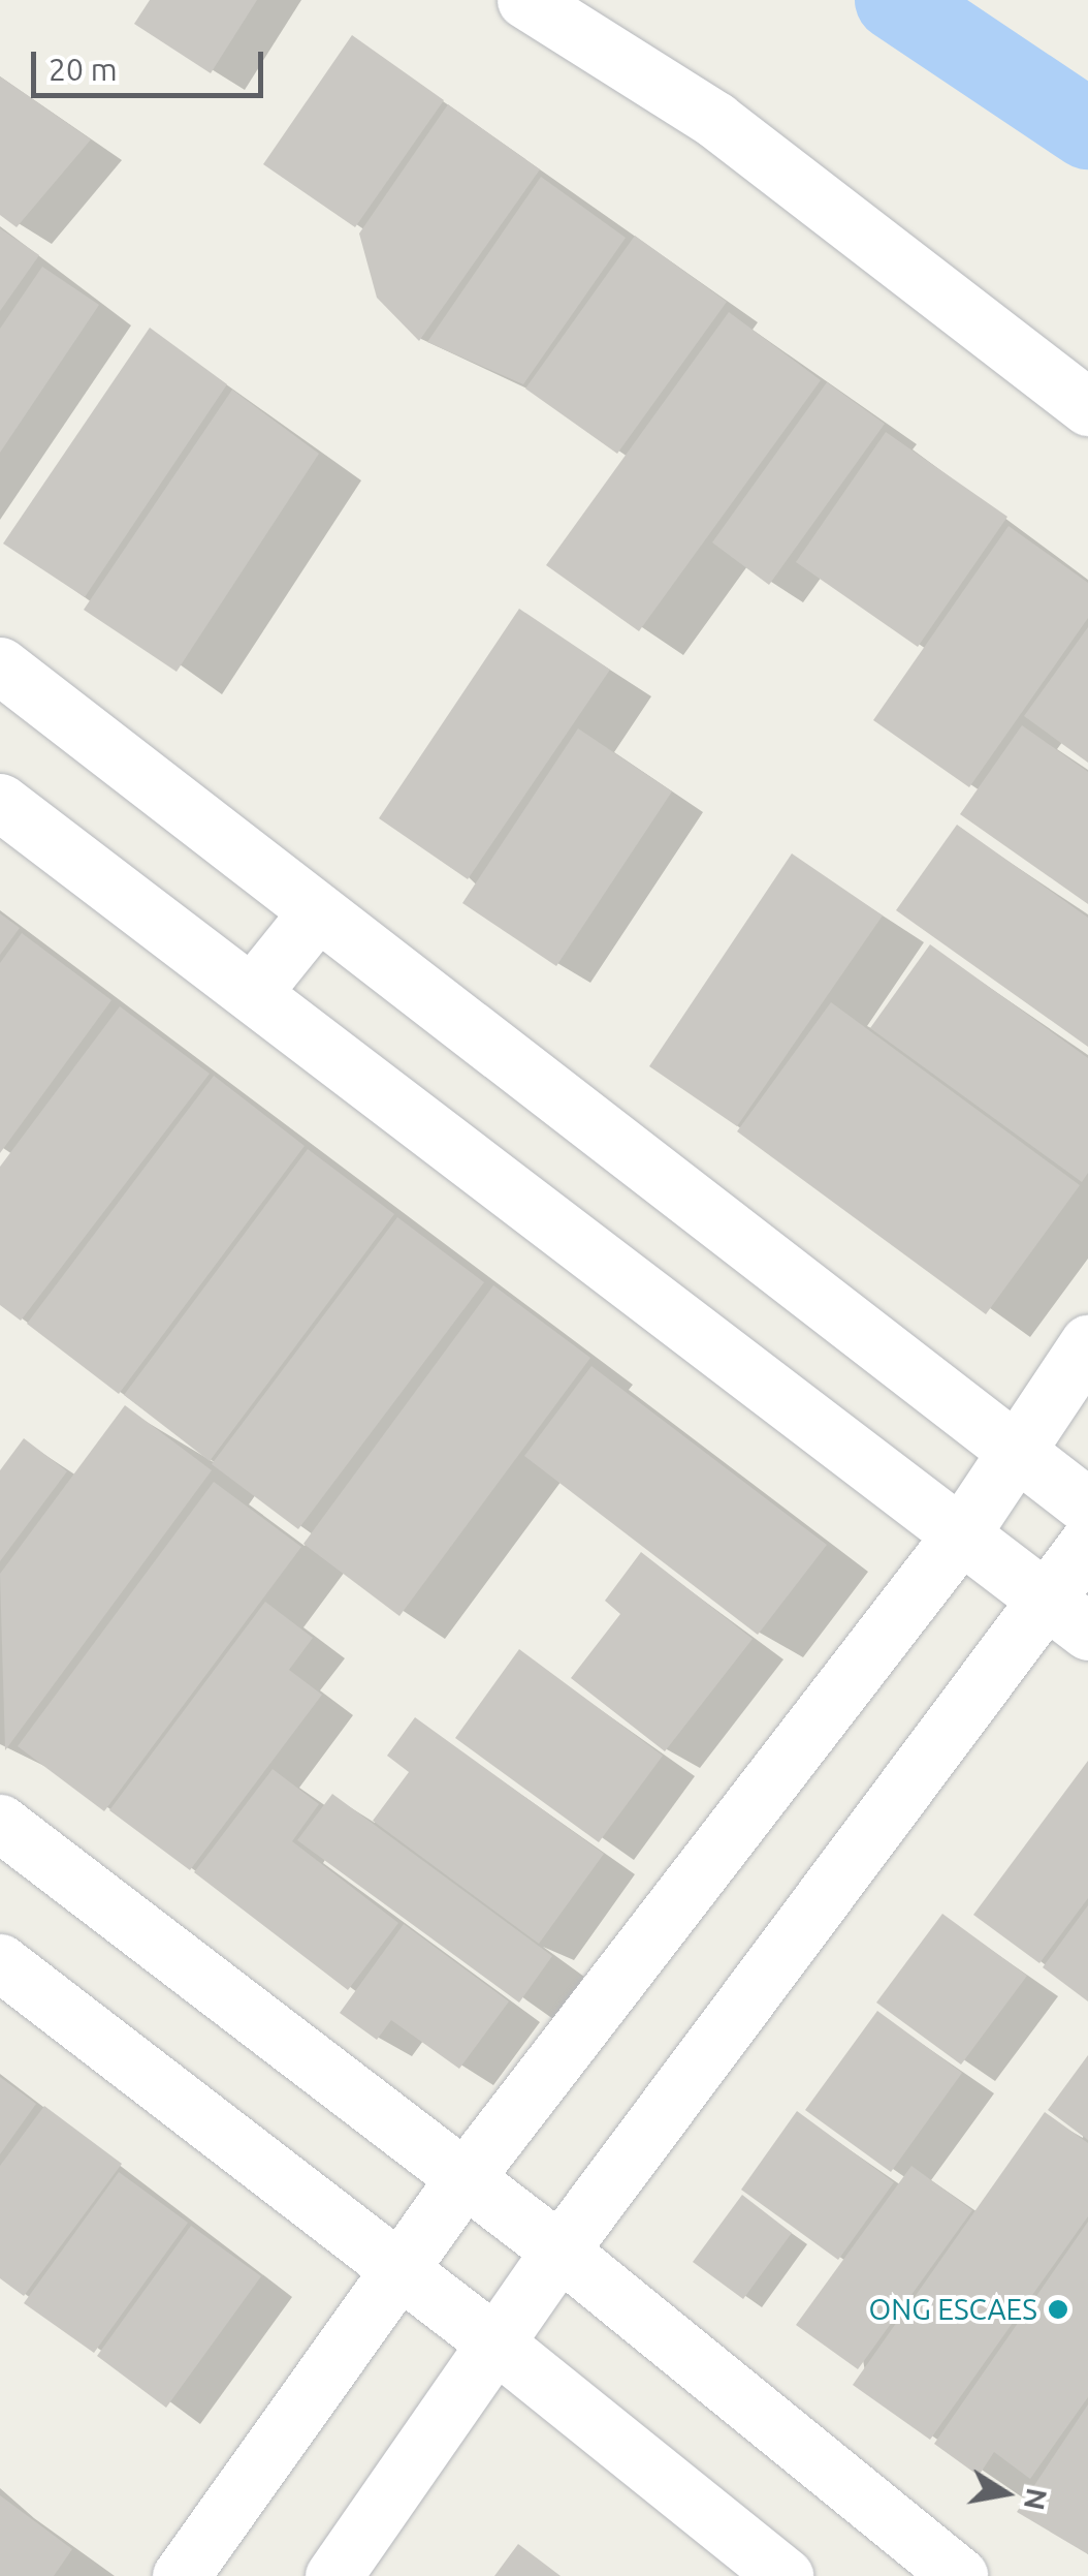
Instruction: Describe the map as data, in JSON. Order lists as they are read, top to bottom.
{
  "places": ["ONG ESCAES"],
  "scale_bar": "20 m",
  "north": "right"
}
